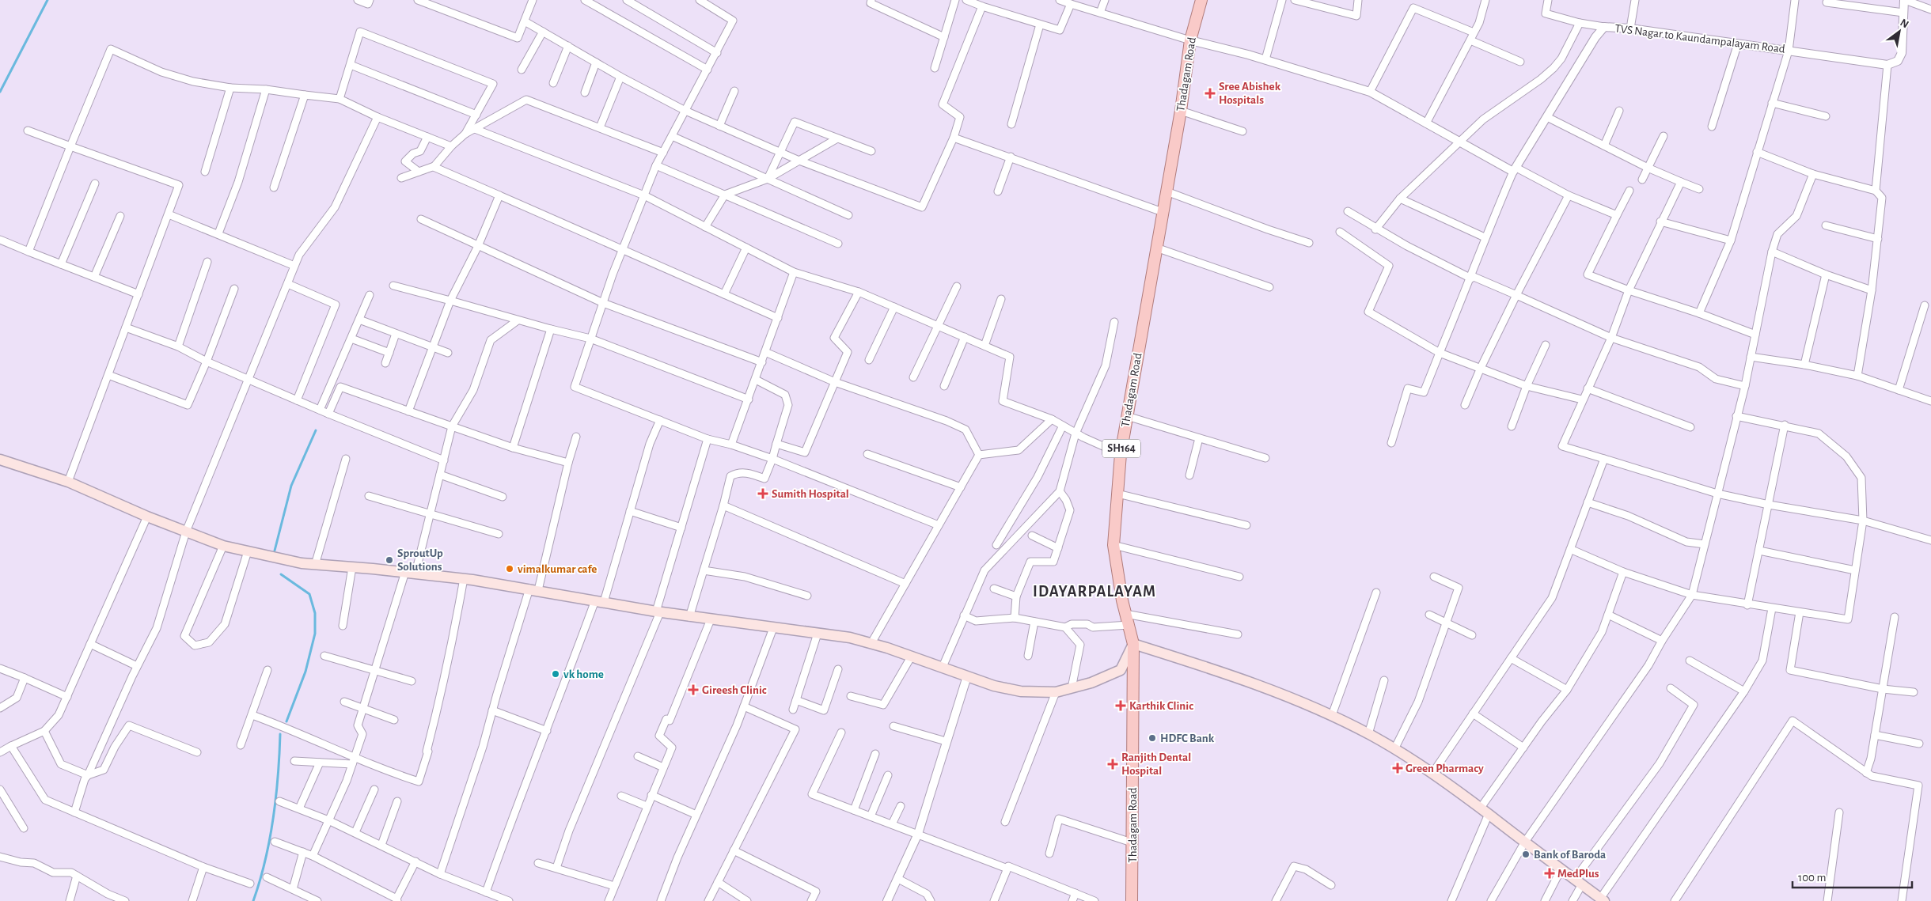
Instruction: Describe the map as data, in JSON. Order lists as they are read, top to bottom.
{
  "streets": {
    "main road": ["Thadagam Road", "SH164"],
    "street": ["TVS Nagar to Kaundampalayam Road"]
  },
  "districts": ["IDAYARPALAYAM"],
  "places": {
    "health": [
      "Sree Abishek Hospitals",
      "Sumith Hospital",
      "Gireesh Clinic",
      "Karthik Clinic",
      "Ranjith Dental Hospital",
      "Green Pharmacy",
      "MedPlus"
    ],
    "other": [
      "SproutUp Solutions",
      "vimalkumar cafe",
      "vk home",
      "HDFC Bank",
      "Bank of Baroda"
    ]
  },
  "scale_bar": "100 m",
  "north": "top right"
}
